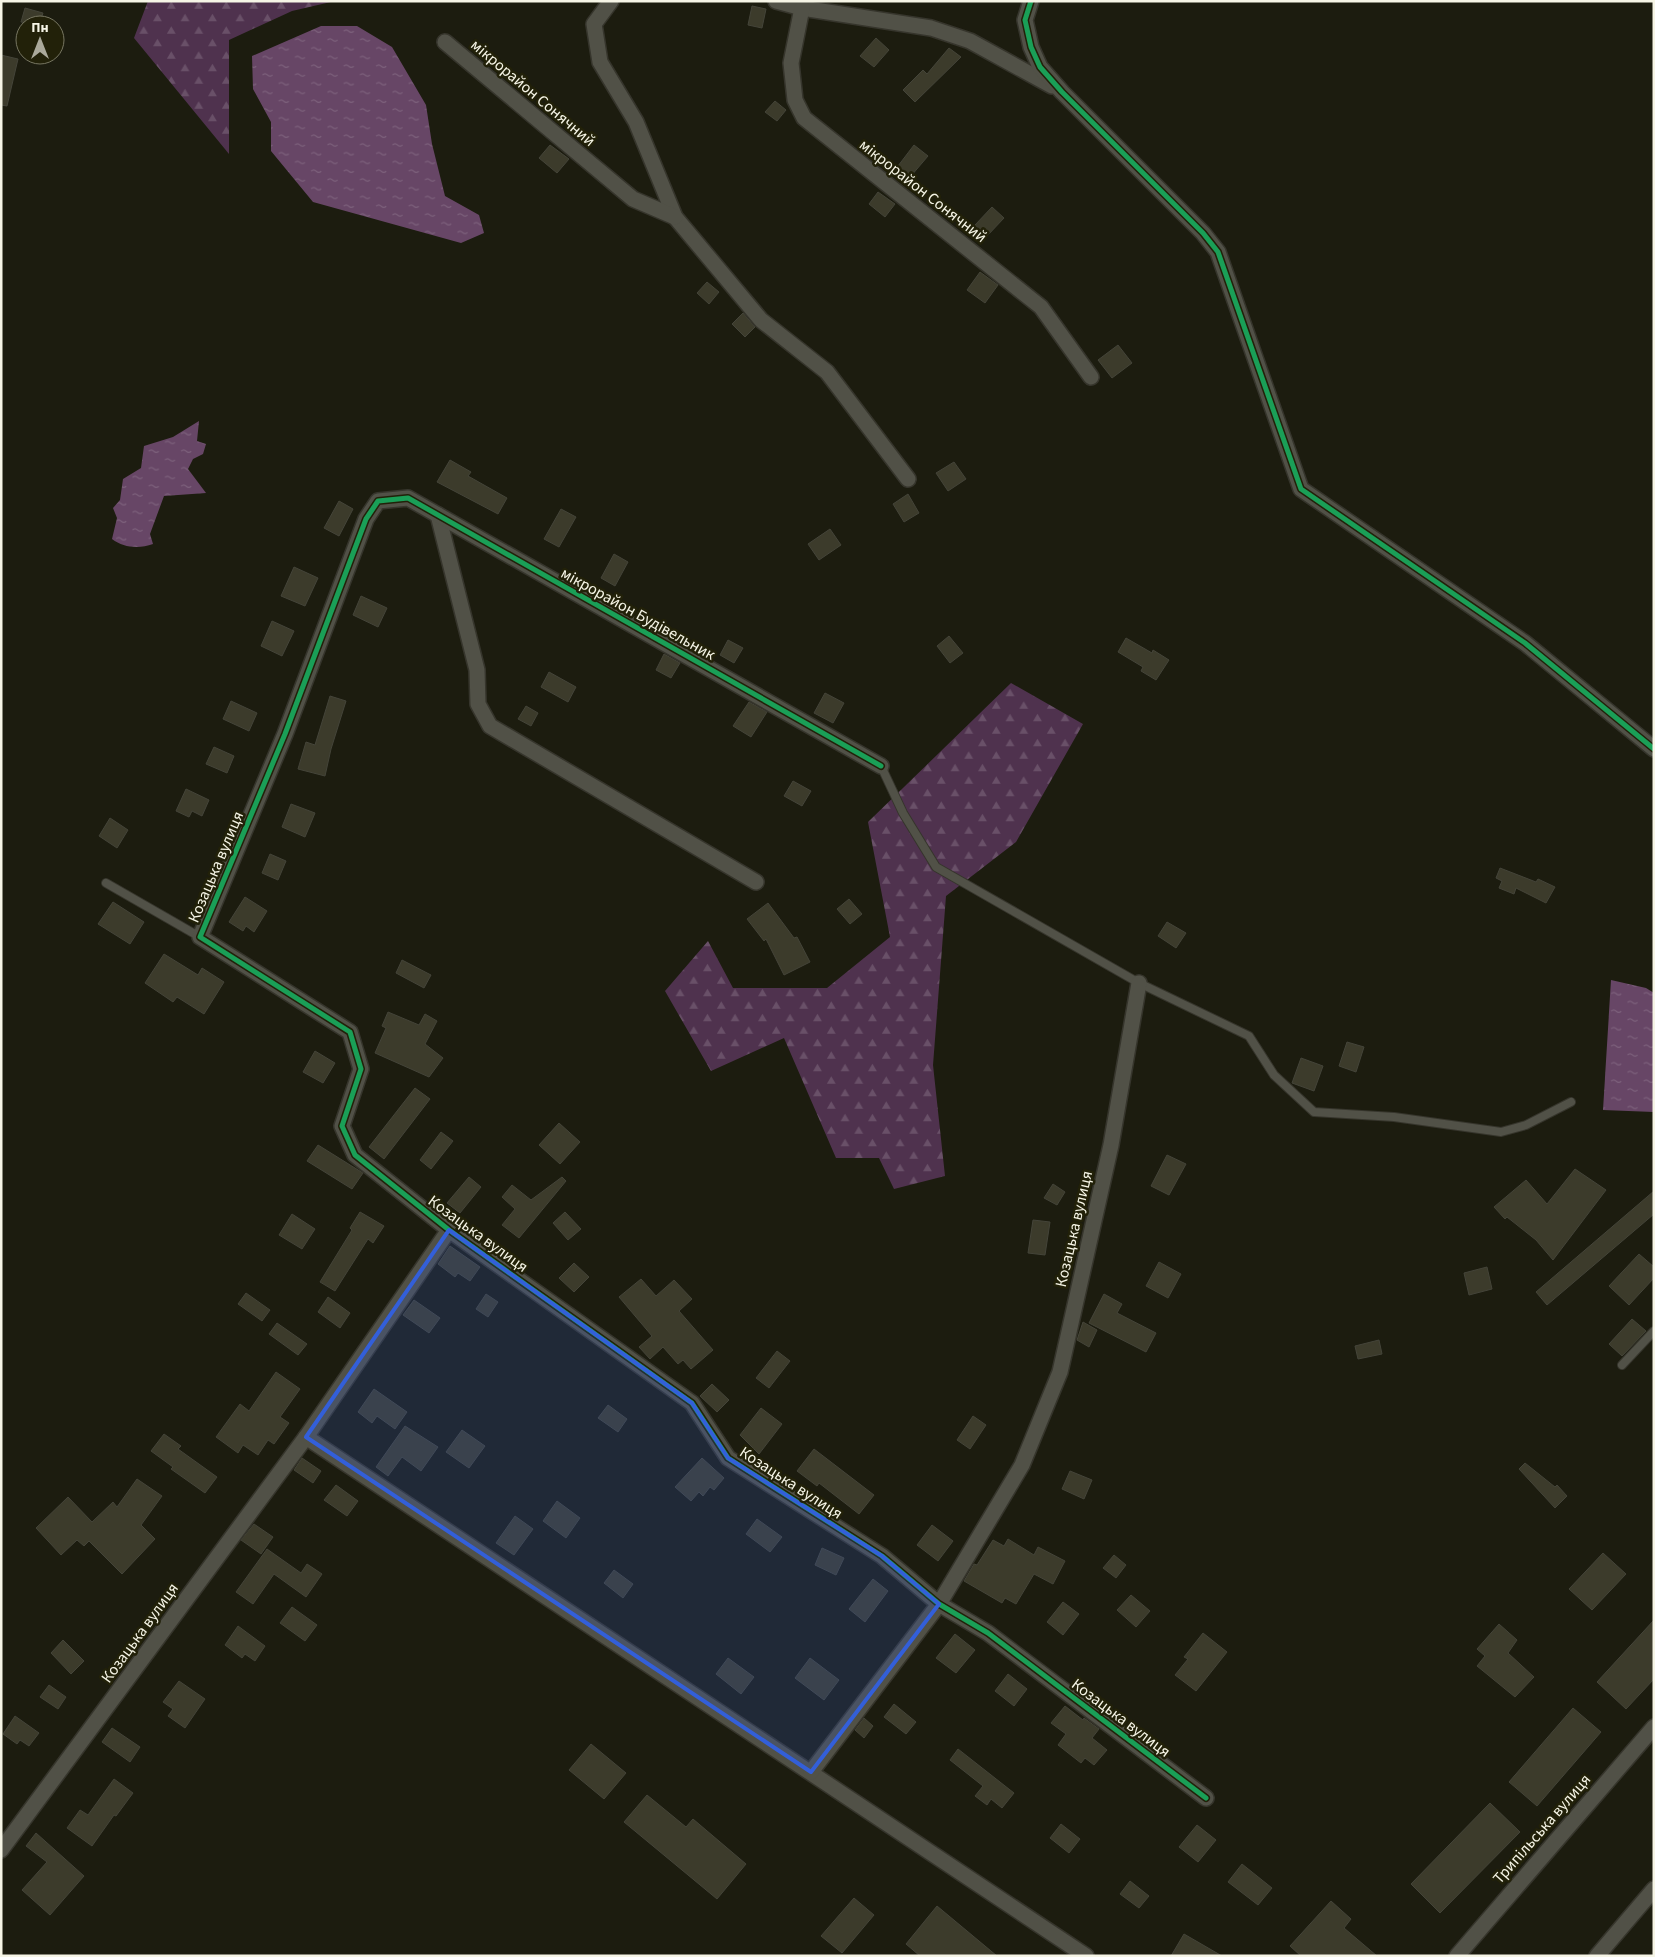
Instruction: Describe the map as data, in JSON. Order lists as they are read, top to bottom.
{
  "streets": {
    "street": [
      "мікрорайон Сонячний",
      "мікрорайон Будівельник",
      "Козацька вулиця",
      "Трипільська вулиця"
    ]
  },
  "crossings": [
    ["мікрорайон Будівельник", "Козацька вулиця"]
  ],
  "north": "top"
}
